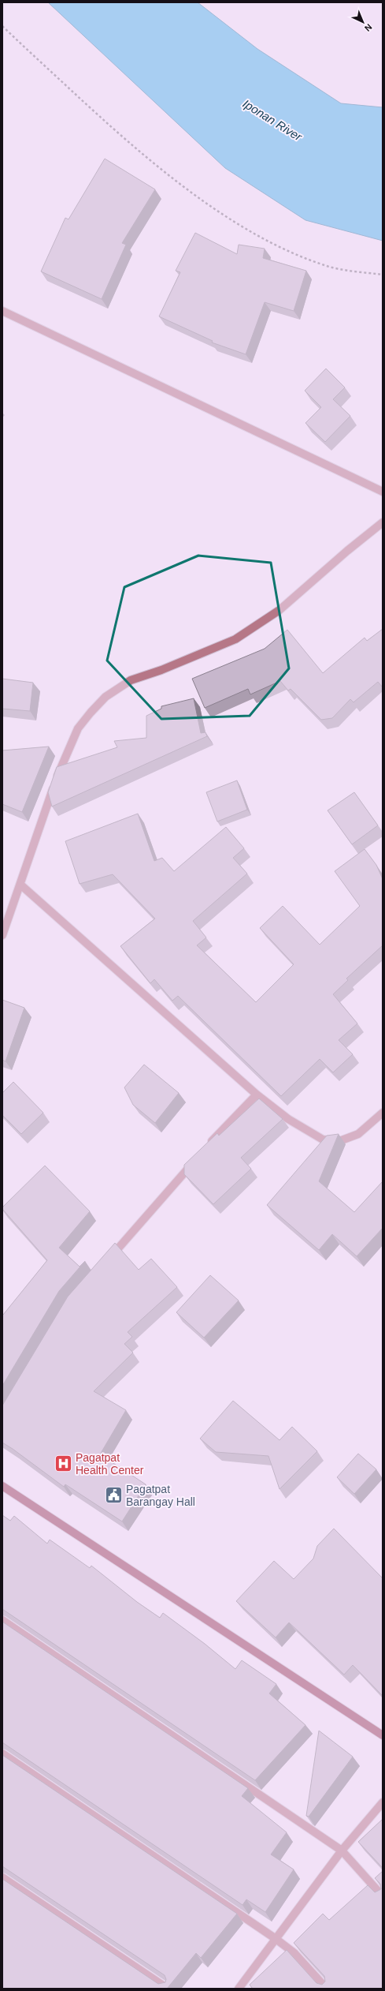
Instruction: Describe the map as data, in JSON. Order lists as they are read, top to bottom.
{
  "water": ["Iponan River"],
  "places": {
    "hospital": ["Pagatpat Health Center"],
    "public building": ["Pagatpat Barangay Hall"]
  },
  "north": "bottom right"
}
